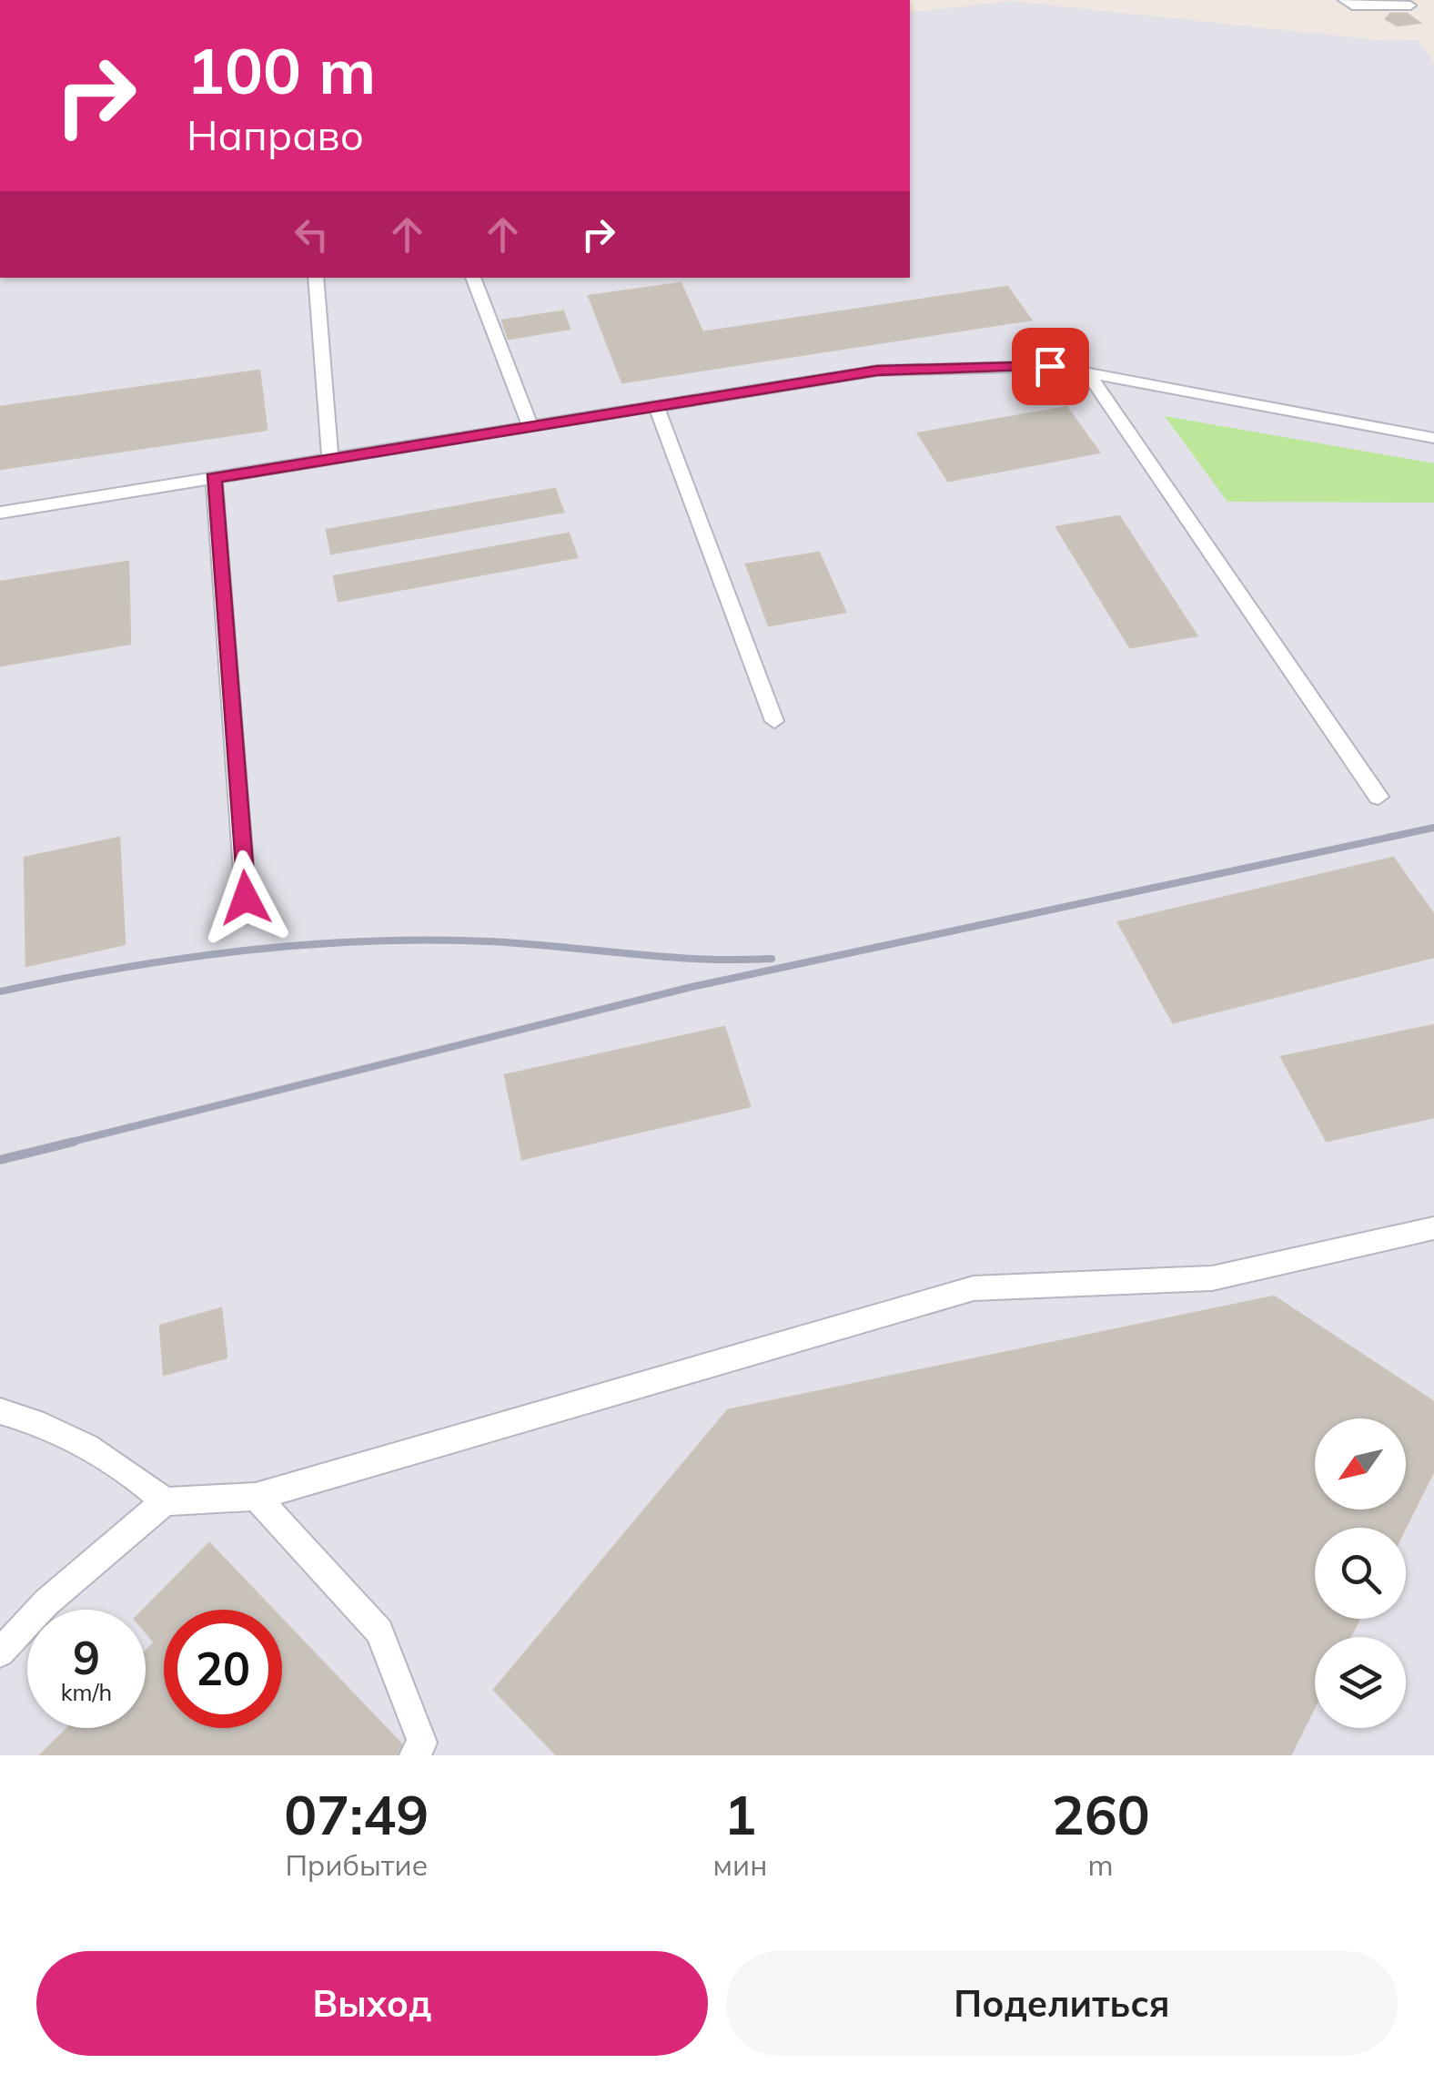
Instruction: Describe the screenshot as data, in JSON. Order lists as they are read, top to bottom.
{
  "north": "bottom left",
  "page": {
    "turn": ["100 m", "Направо"],
    "speed": "9 km/h",
    "limit": "20",
    "eta": [
      "07:49",
      "Прибытие",
      "1",
      "мин",
      "260",
      "m"
    ],
    "buttons": ["Выход", "Поделиться"]
  }
}
